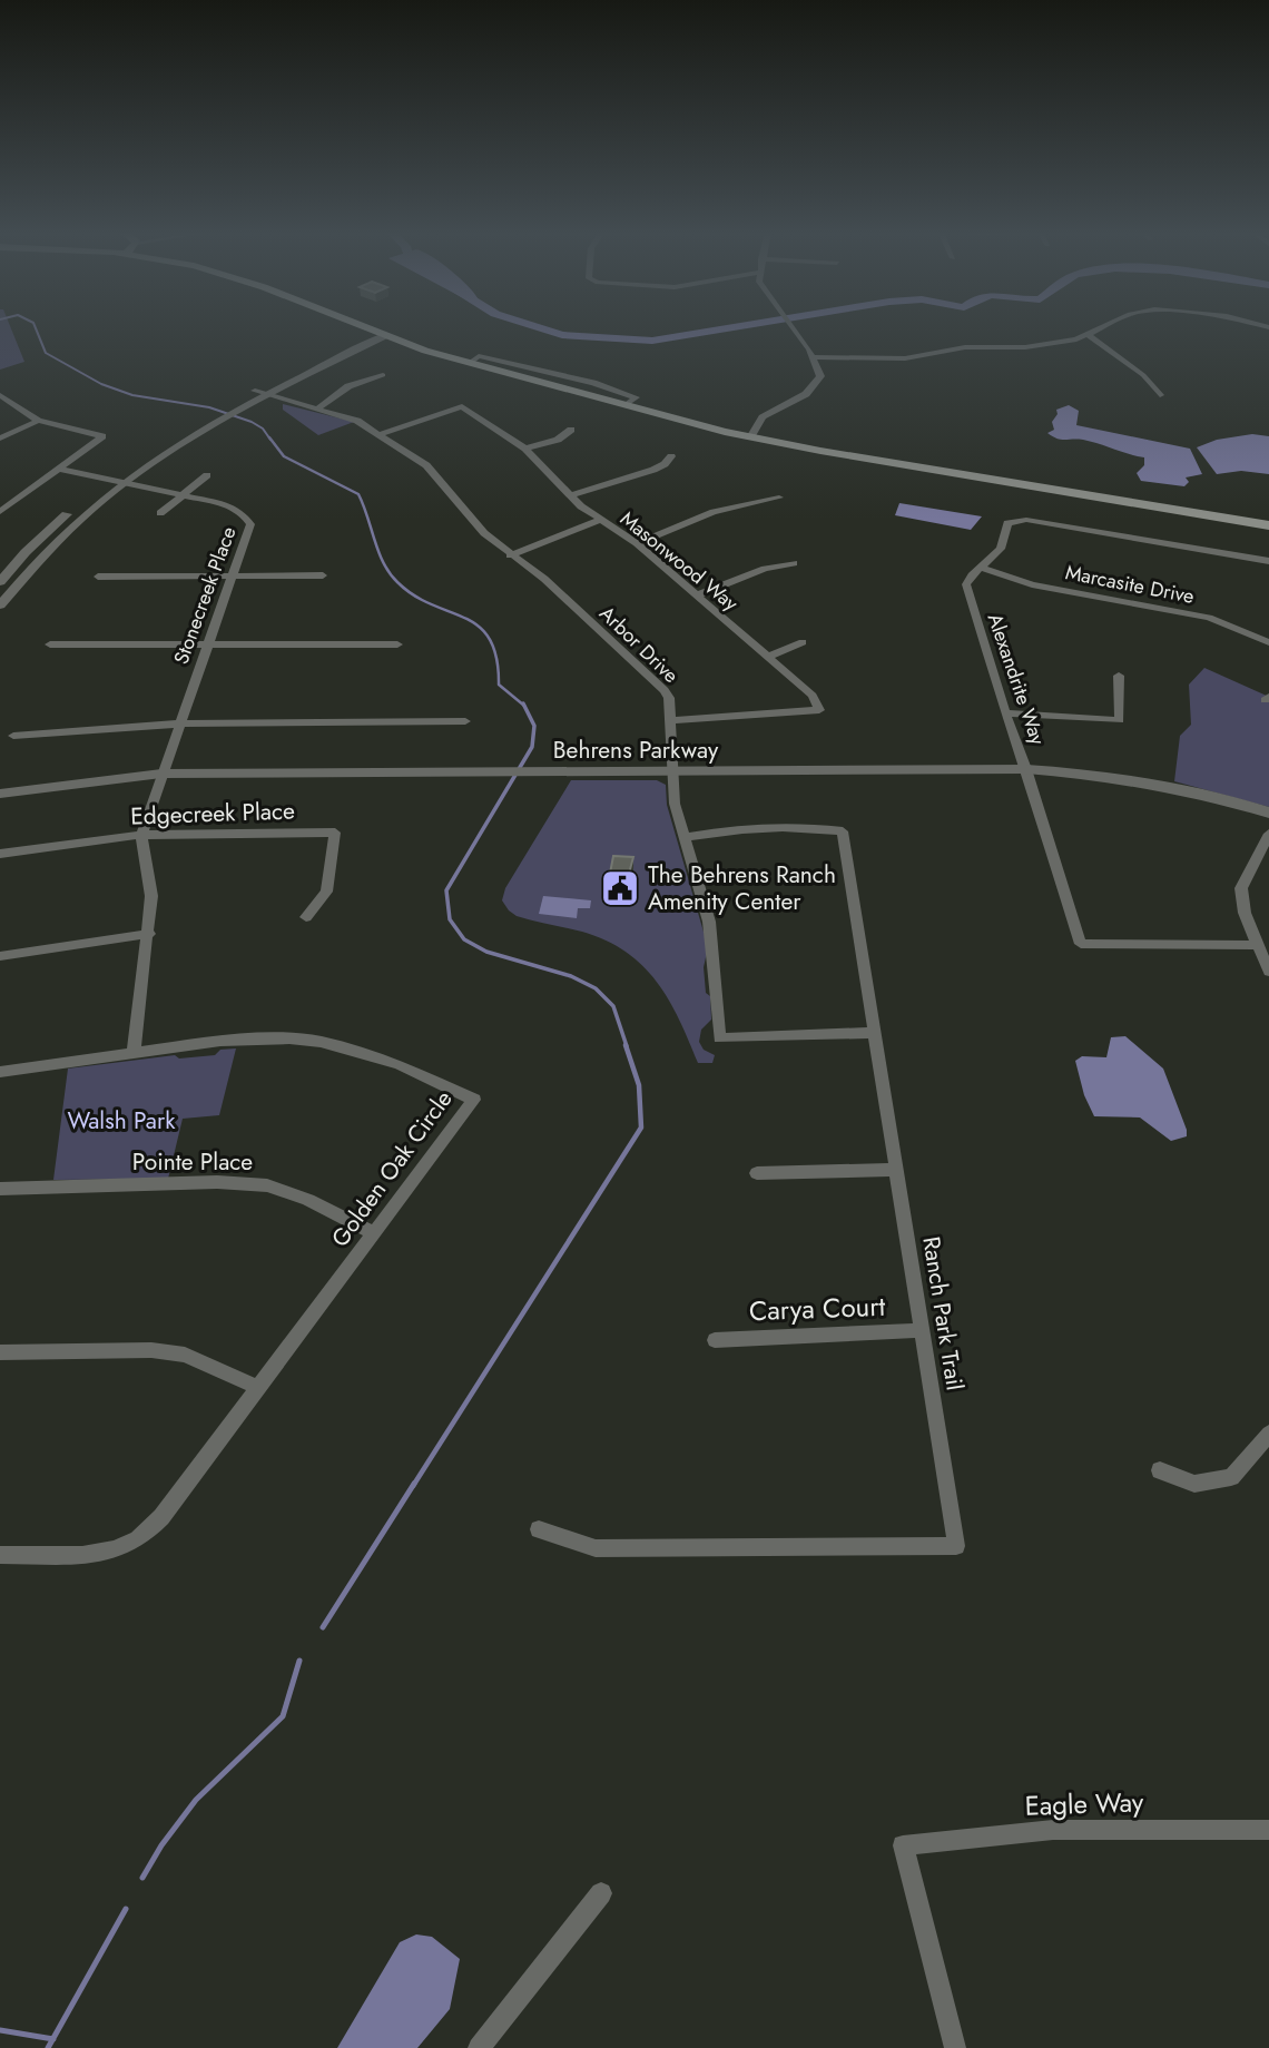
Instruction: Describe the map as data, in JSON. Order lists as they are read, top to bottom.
{
  "streets": {
    "street": [
      "Masonwood Way",
      "Marcasite Drive",
      "Stonecreek Place",
      "Arbor Drive",
      "Alexandrite Way",
      "Behrens Parkway",
      "Edgecreek Place",
      "Pointe Place",
      "Golden Oak Circle",
      "Carya Court",
      "Ranch Park Trail",
      "Eagle Way"
    ]
  },
  "crossings": [
    ["Masonwood Way", "Arbor Drive"],
    ["Marcasite Drive", "Alexandrite Way"],
    ["Stonecreek Place", "Behrens Parkway"],
    ["Stonecreek Place", "Edgecreek Place"],
    ["Stonecreek Place", "Golden Oak Circle"],
    ["Arbor Drive", "Behrens Parkway"],
    ["Arbor Drive", "Ranch Park Trail"],
    ["Alexandrite Way", "Behrens Parkway"],
    ["Pointe Place", "Golden Oak Circle"],
    ["Carya Court", "Ranch Park Trail"]
  ],
  "parks": ["Walsh Park"],
  "places": {
    "public building": ["The Behrens Ranch Amenity Center"]
  }
}
